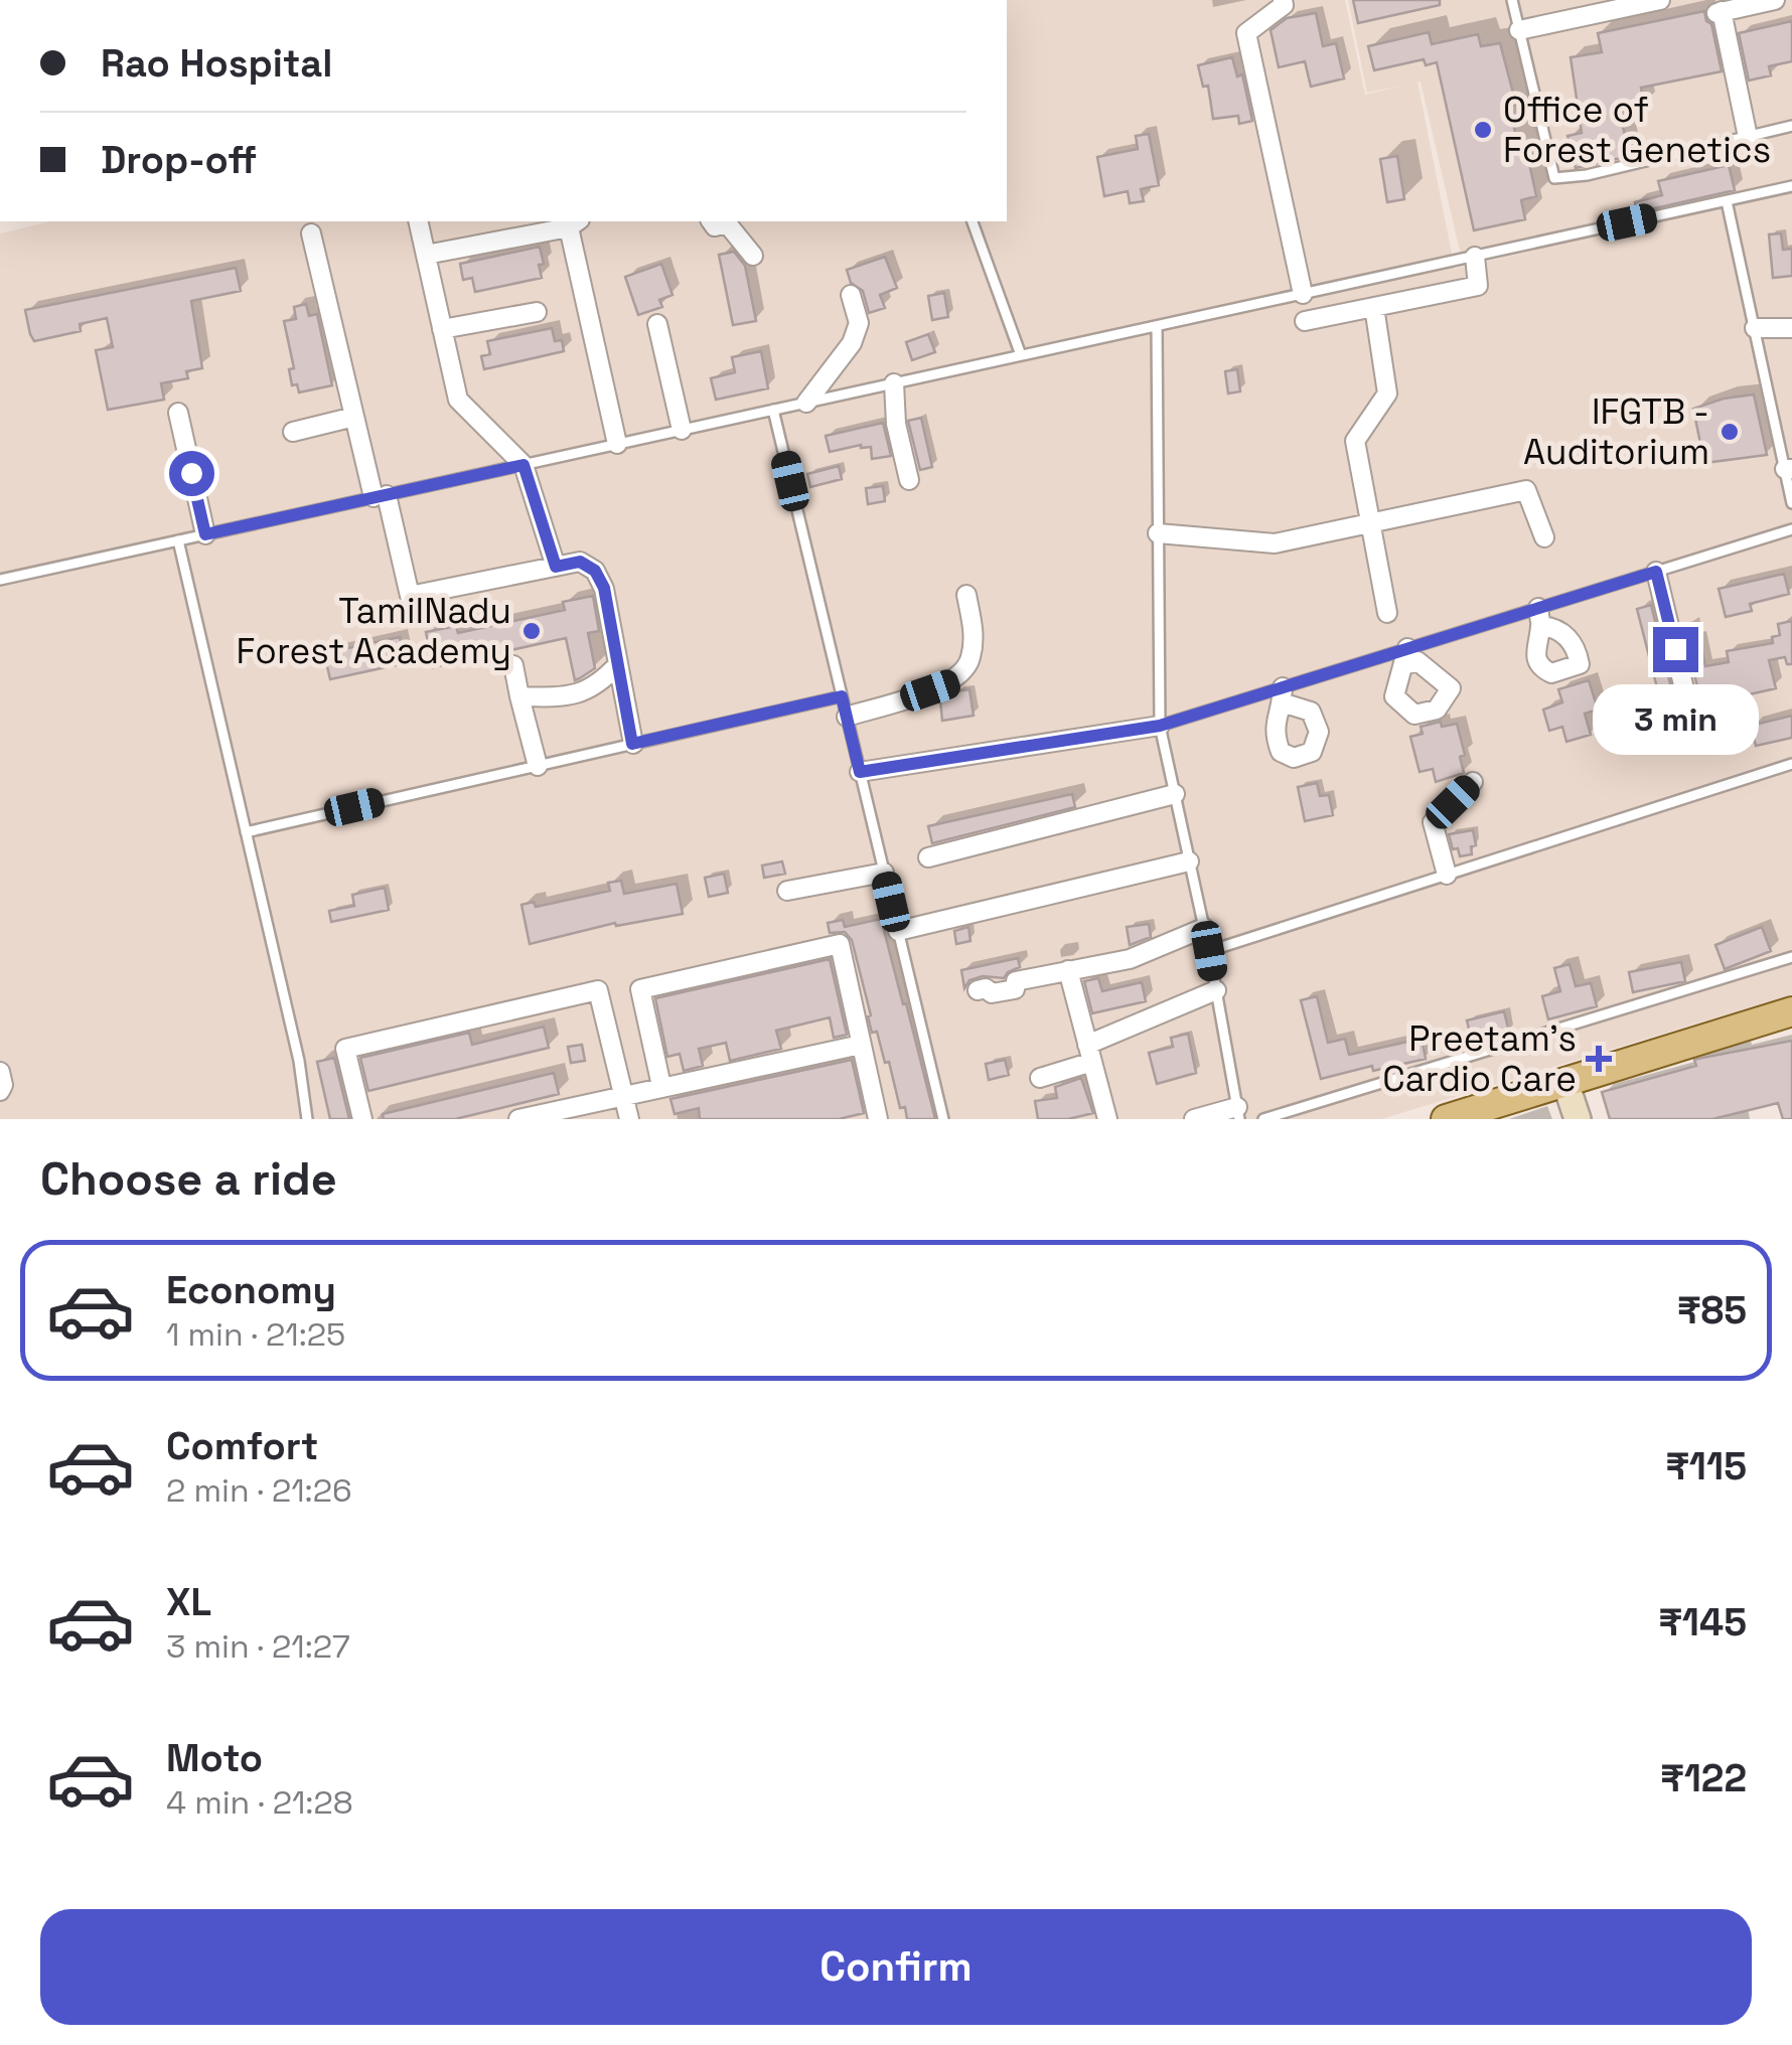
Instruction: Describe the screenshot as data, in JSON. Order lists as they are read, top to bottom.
{
  "places": {
    "other": ["Office of Forest Genetics", "IFGTB - Auditorium", "TamilNadu Forest Academy"],
    "health": ["Preetam's Cardio Care"]
  },
  "page": {
    "banner": ["Rao Hospital", "Drop-off"],
    "bubble": "3 min",
    "heading": "Choose a ride",
    "list": [
      {
        "name": "Economy",
        "note": "1 min · 21:25",
        "value": "₹85"
      },
      {
        "name": "Comfort",
        "note": "2 min · 21:26",
        "value": "₹115"
      },
      {
        "name": "XL",
        "note": "3 min · 21:27",
        "value": "₹145"
      },
      {
        "name": "Moto",
        "note": "4 min · 21:28",
        "value": "₹122"
      }
    ],
    "buttons": "Confirm"
  }
}
